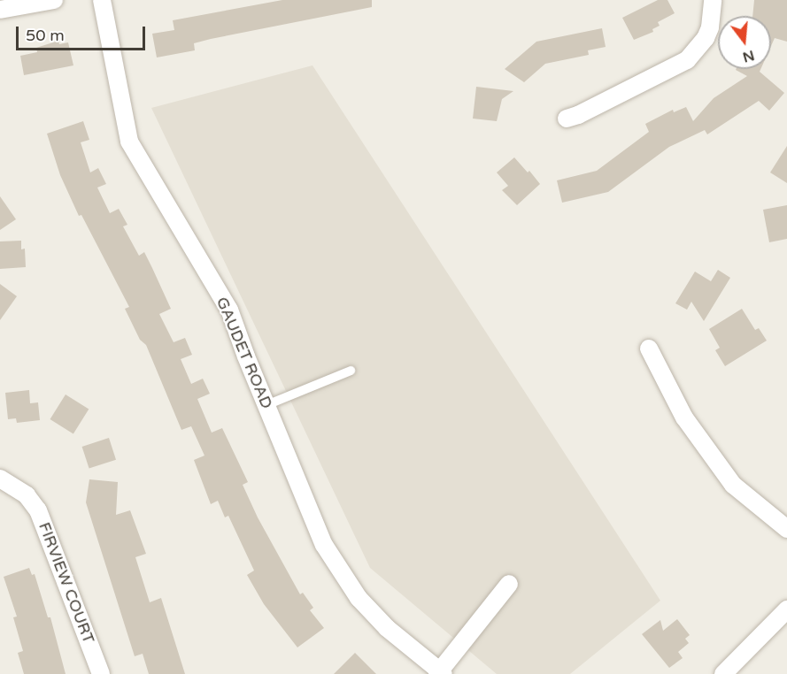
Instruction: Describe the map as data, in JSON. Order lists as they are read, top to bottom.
{
  "streets": {
    "street": ["GAUDET ROAD", "FIRVIEW COURT"]
  },
  "scale_bar": "50 m",
  "north": "bottom"
}
